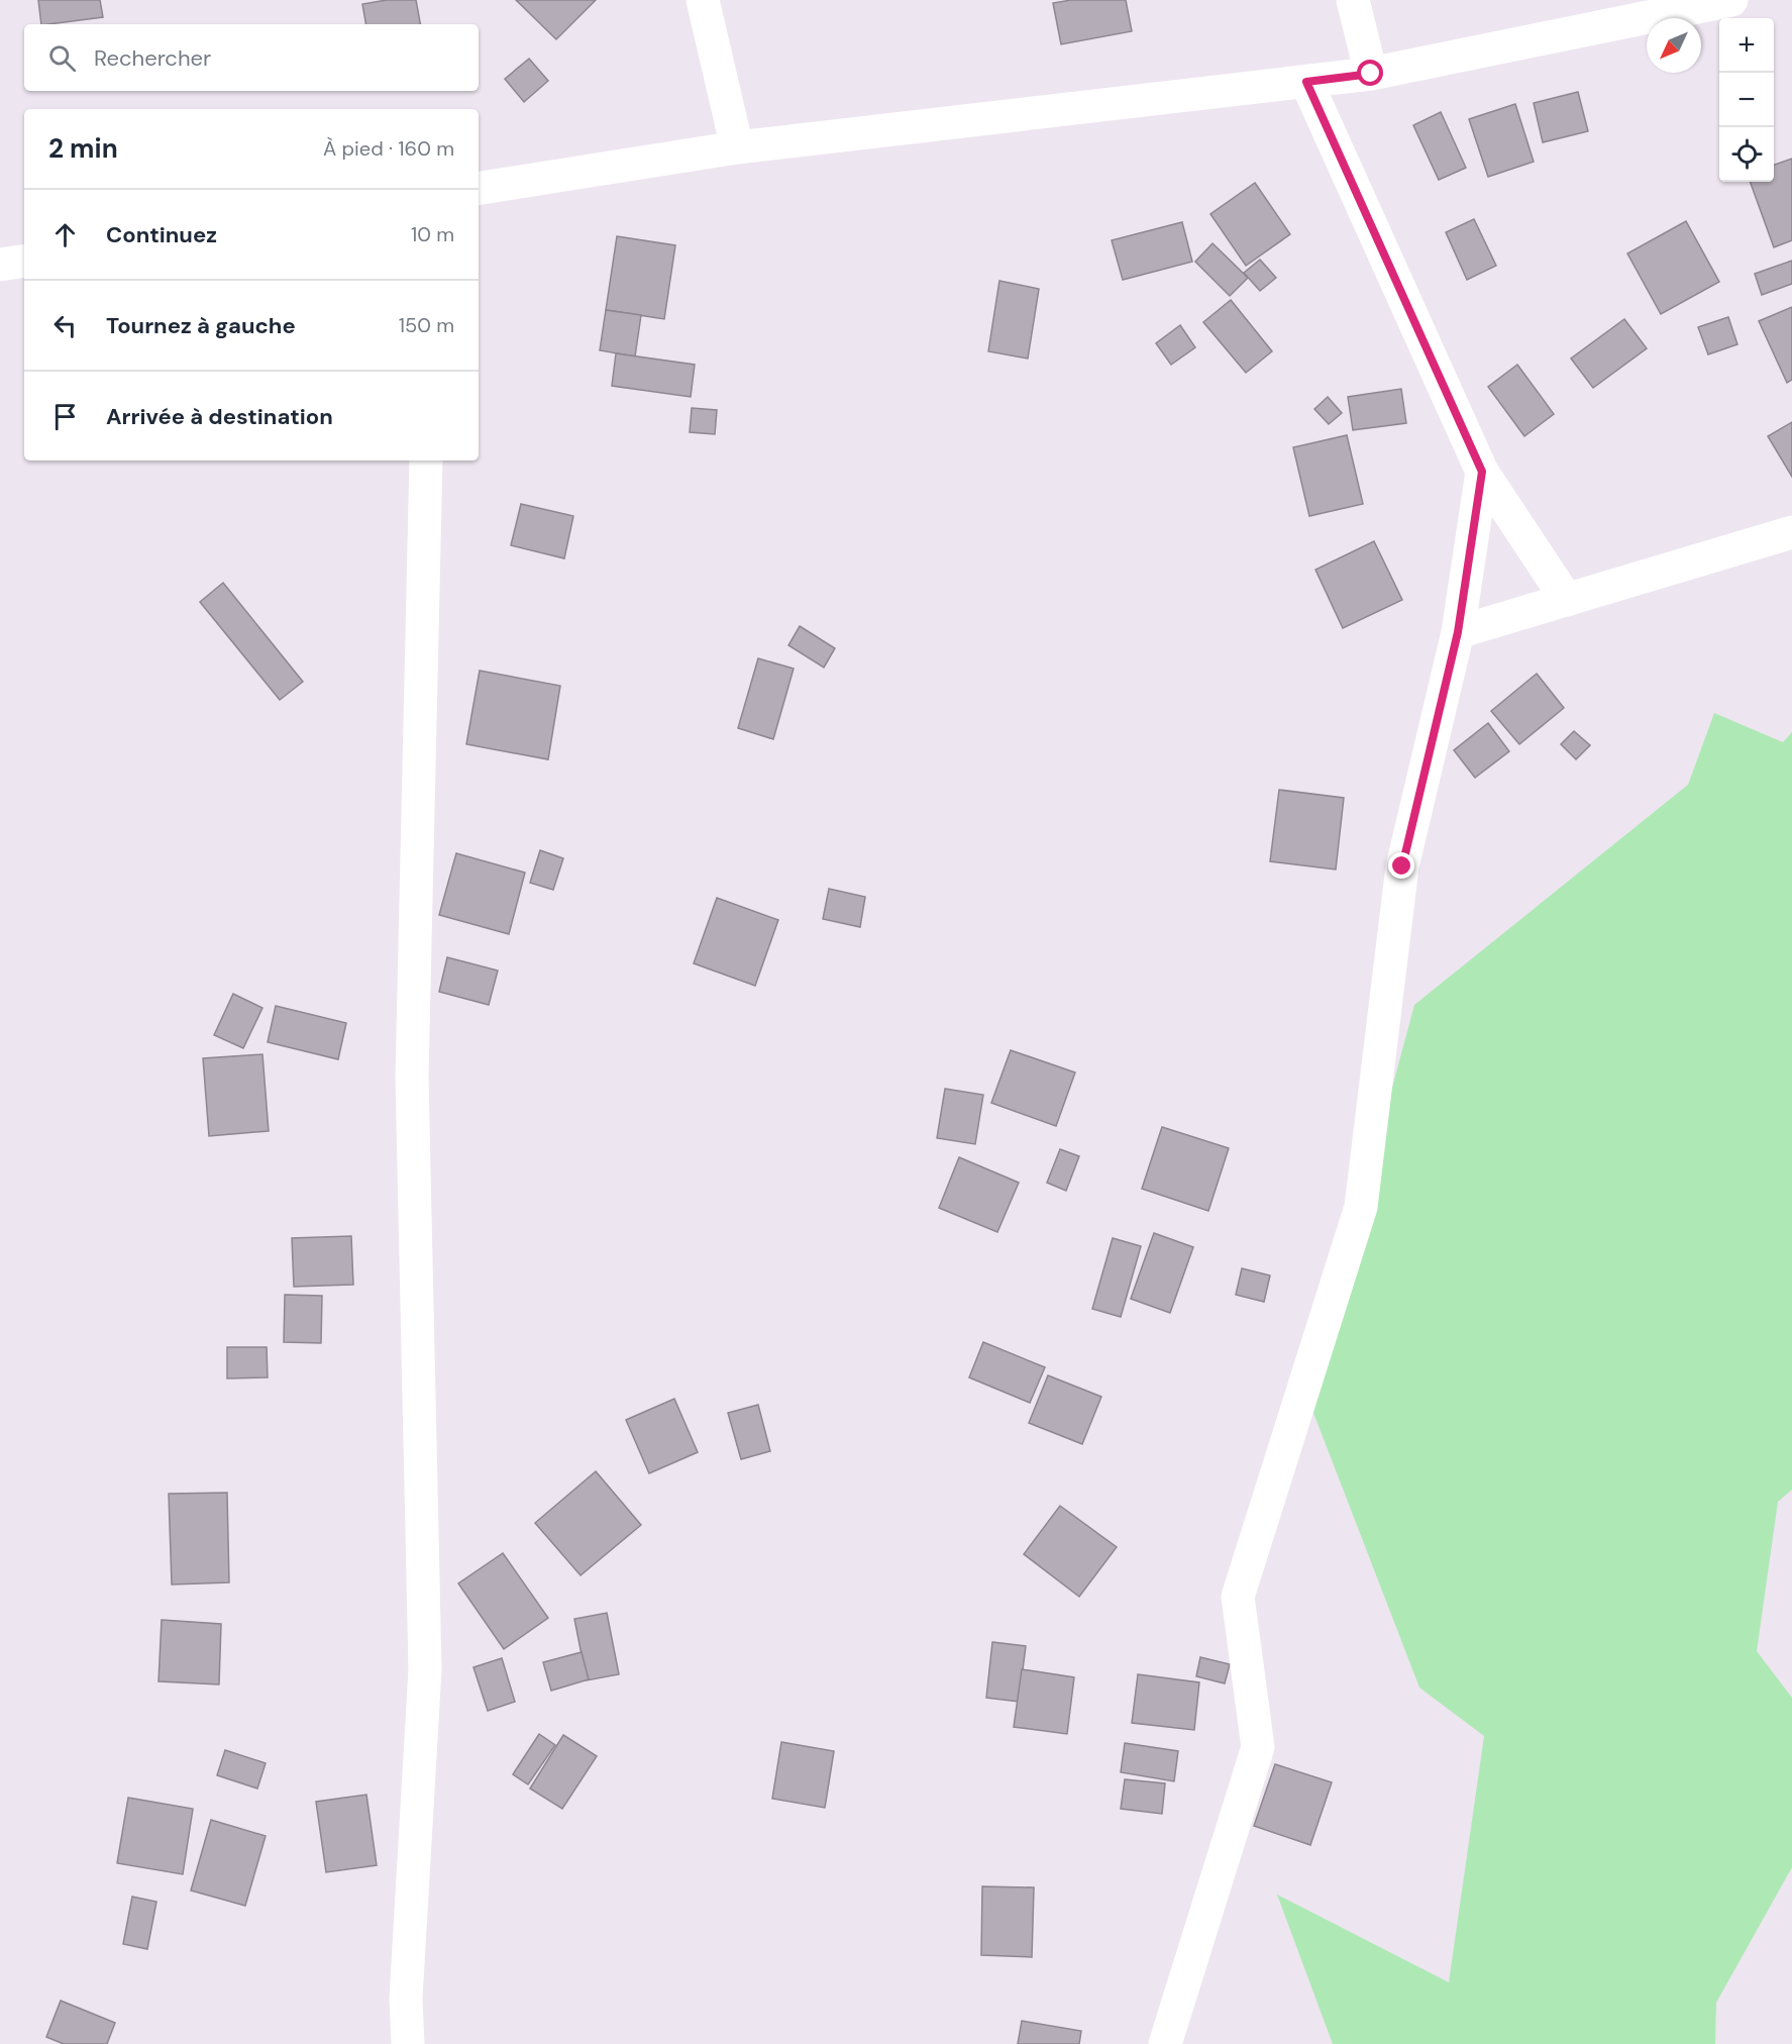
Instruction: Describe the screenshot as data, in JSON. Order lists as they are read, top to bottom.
{
  "north": "bottom left",
  "page": {
    "map_buttons": ["+", "−"],
    "search": "Rechercher",
    "heading": ["2 min", "À pied · 160 m"],
    "list": [
      ["Continuez", "10 m"],
      ["Tournez à gauche", "150 m"],
      "Arrivée à destination"
    ]
  }
}
